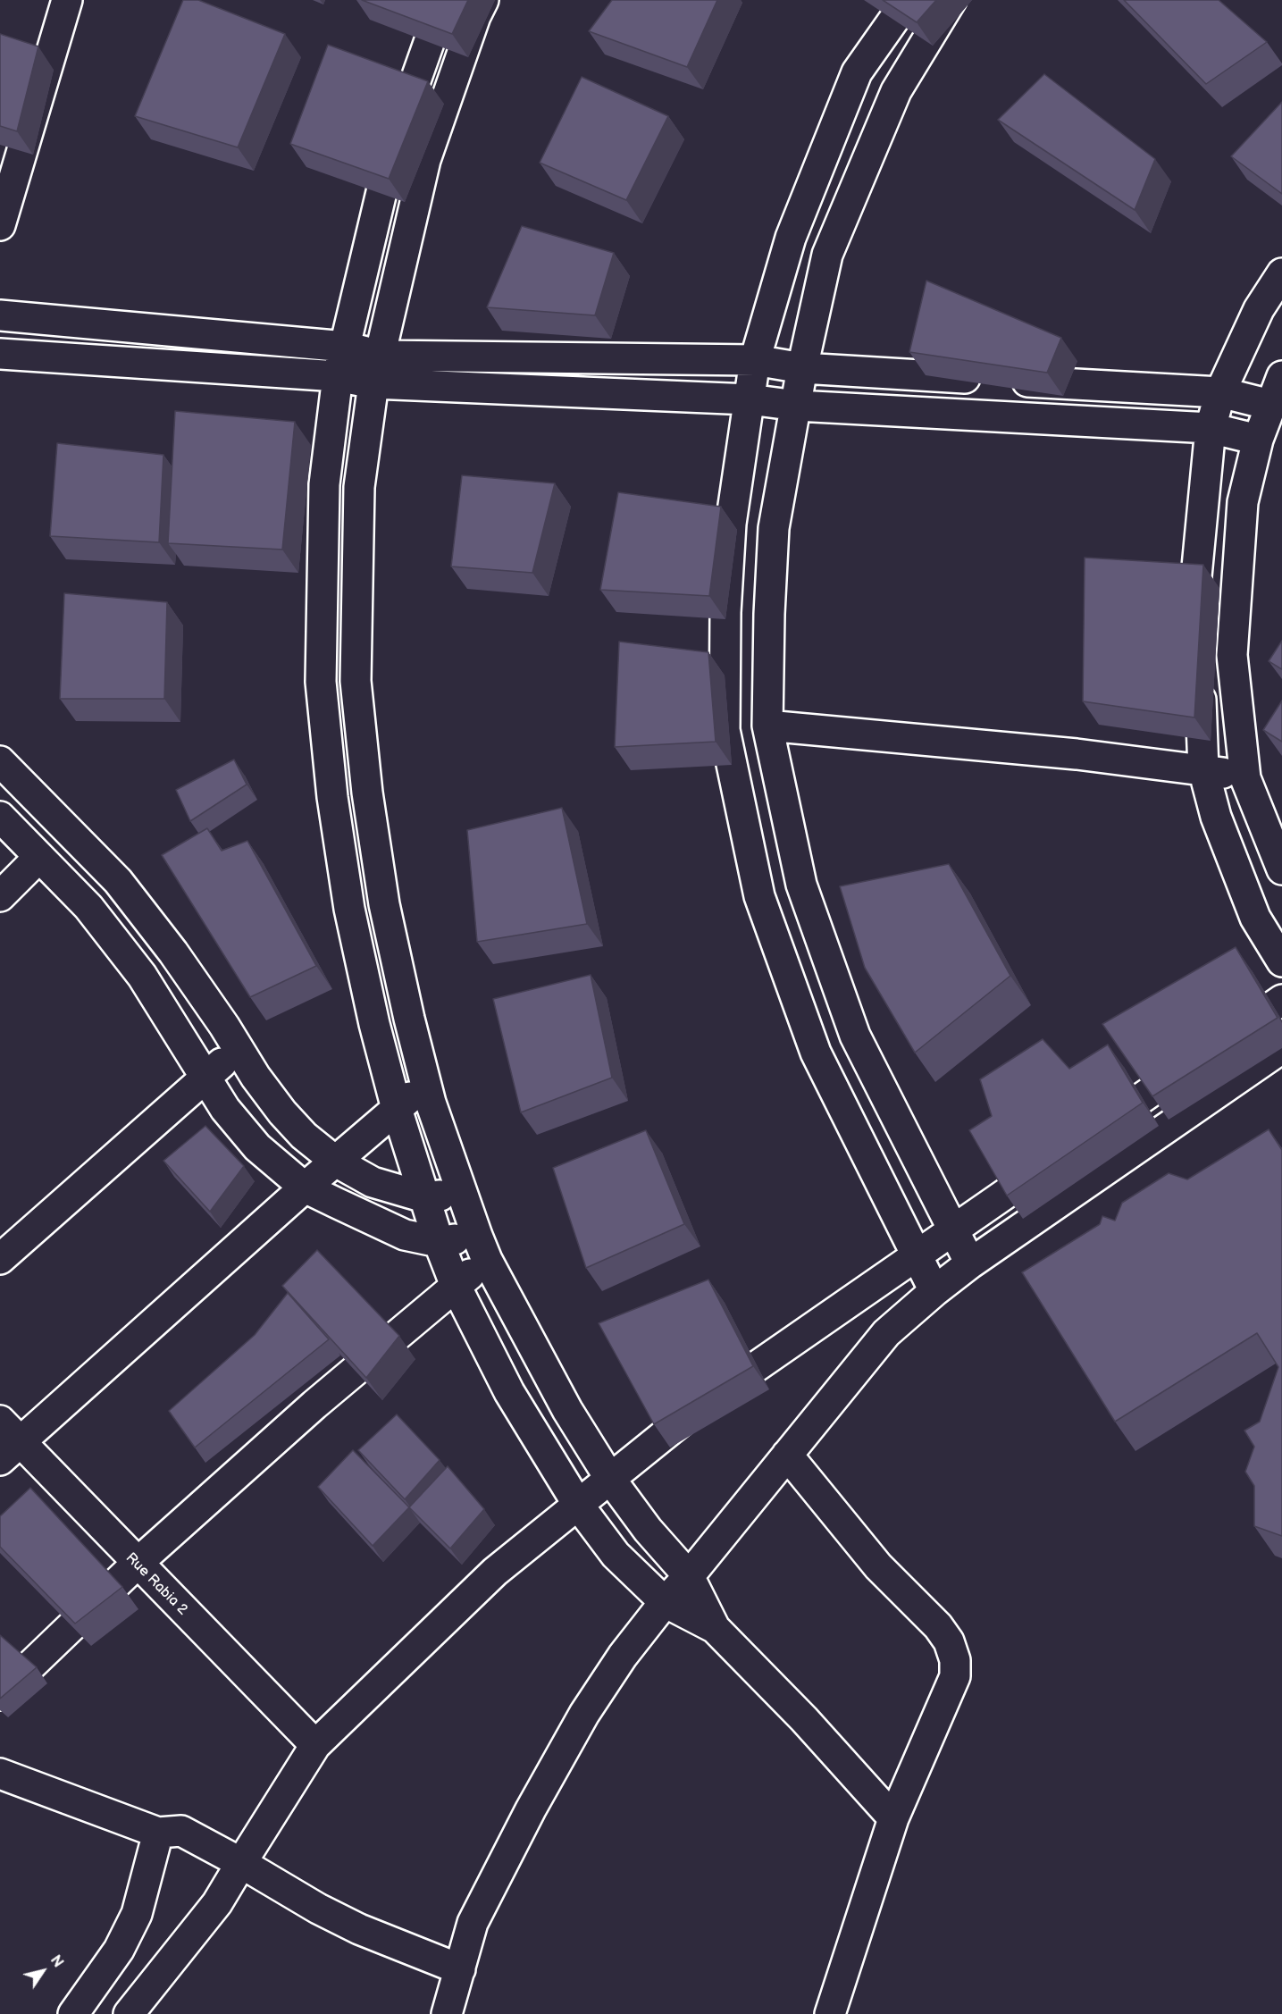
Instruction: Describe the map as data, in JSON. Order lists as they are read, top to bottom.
{
  "streets": {
    "street": ["Rue Rabia 2"]
  },
  "north": "top right"
}
